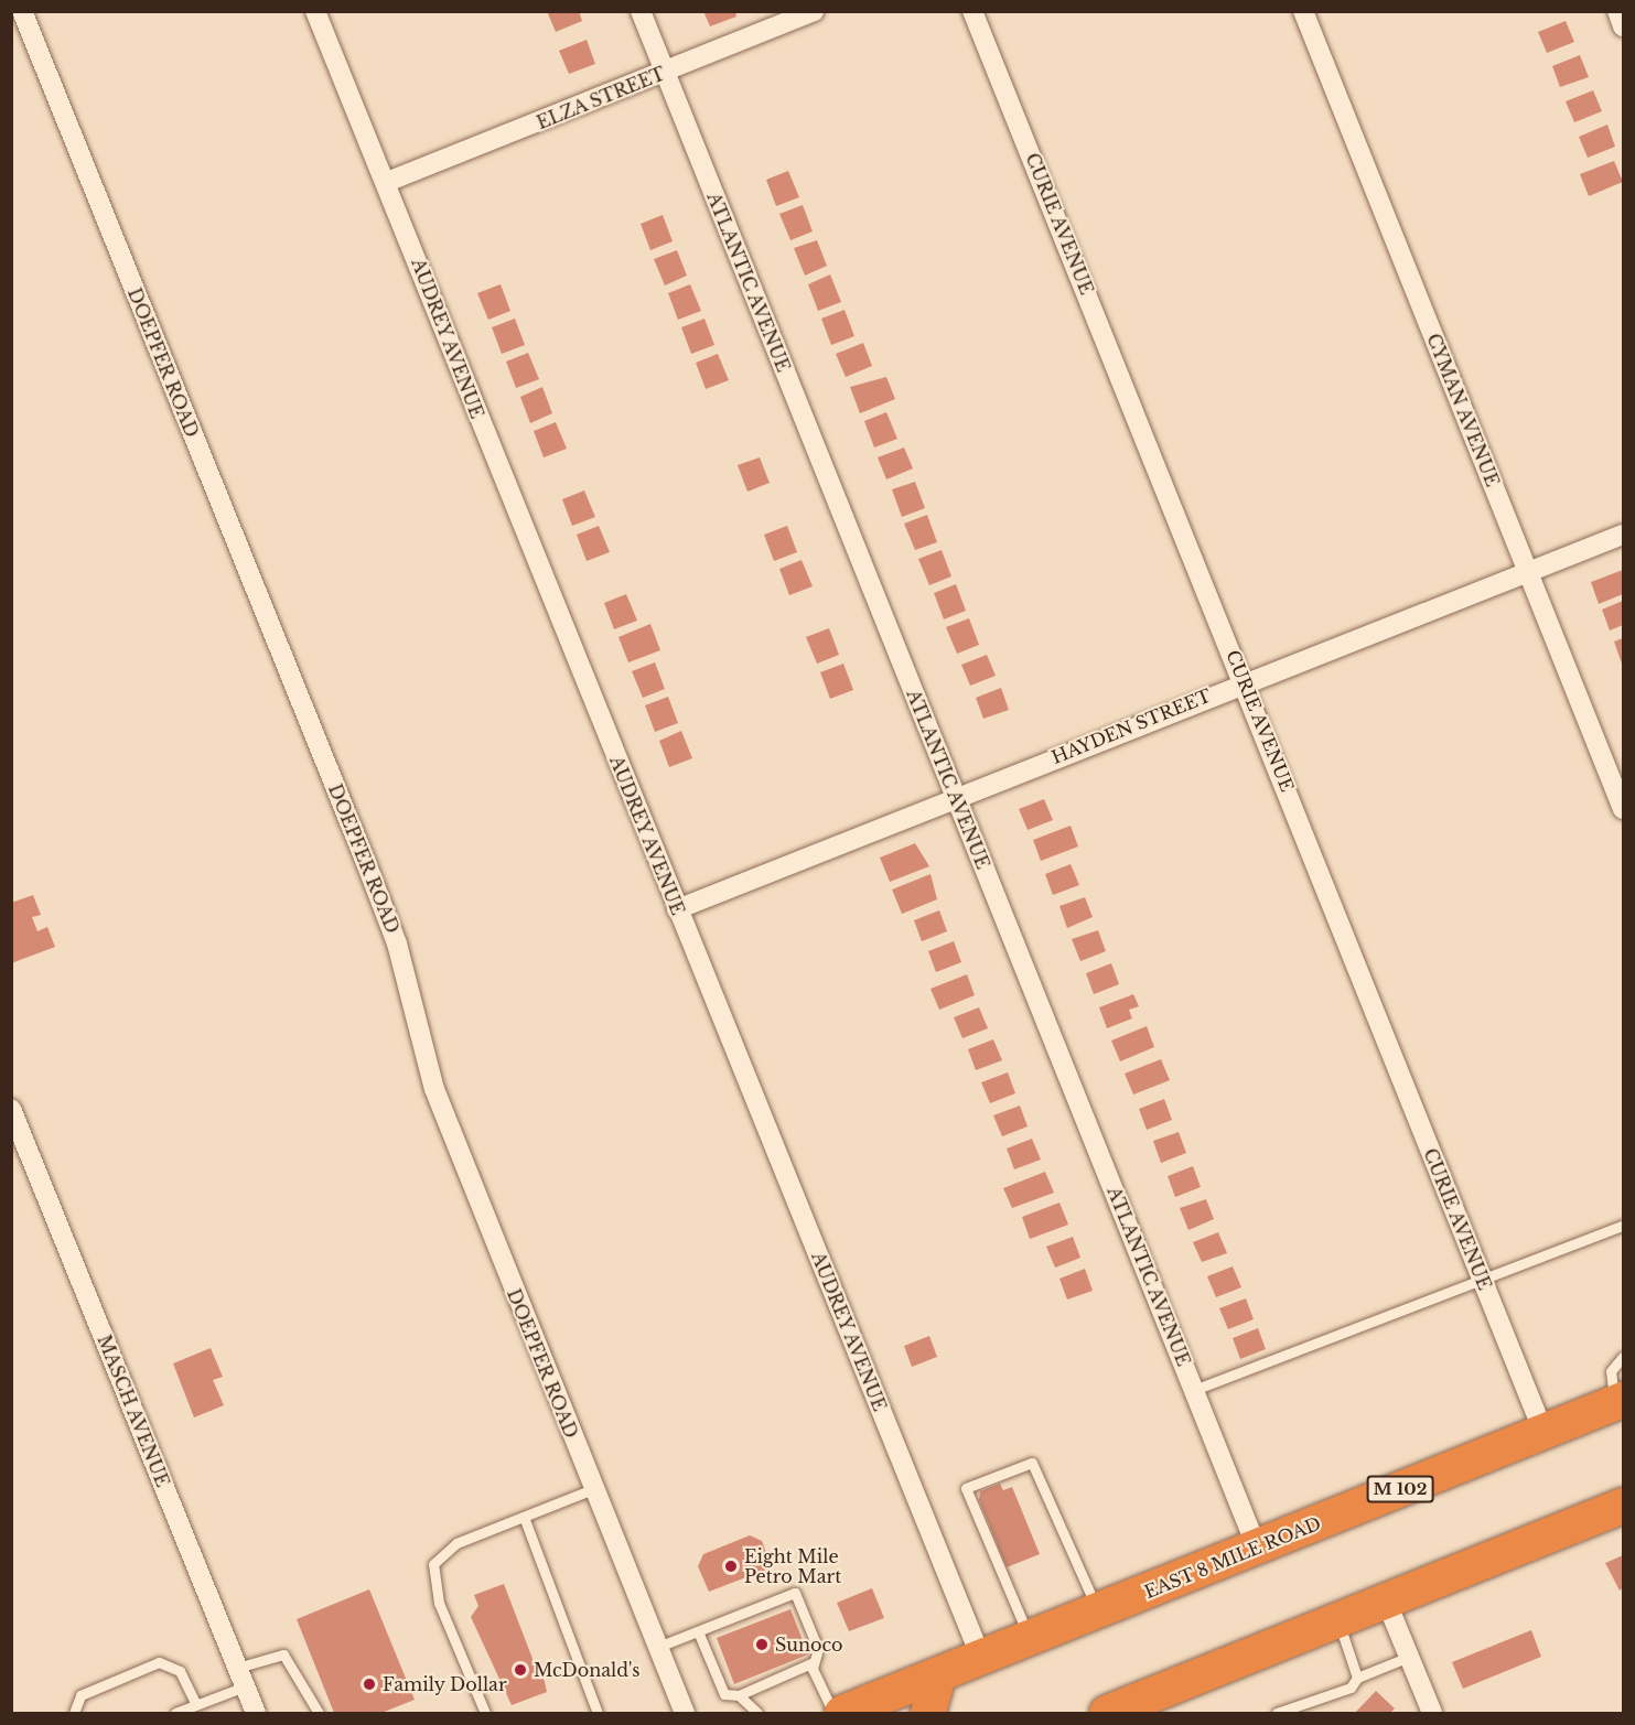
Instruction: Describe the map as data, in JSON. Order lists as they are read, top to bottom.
{
  "streets": {
    "highway": ["M 102", "EAST 8 MILE ROAD"],
    "street": [
      "ELZA STREET",
      "CURIE AVENUE",
      "ATLANTIC AVENUE",
      "AUDREY AVENUE",
      "DOEPFER ROAD",
      "CYMAN AVENUE",
      "HAYDEN STREET",
      "MASCH AVENUE"
    ]
  },
  "crossings": [
    ["ELZA STREET", "ATLANTIC AVENUE"],
    ["ELZA STREET", "AUDREY AVENUE"],
    ["CURIE AVENUE", "HAYDEN STREET"],
    ["CURIE AVENUE", "EAST 8 MILE ROAD"],
    ["ATLANTIC AVENUE", "HAYDEN STREET"],
    ["ATLANTIC AVENUE", "EAST 8 MILE ROAD"],
    ["AUDREY AVENUE", "HAYDEN STREET"],
    ["AUDREY AVENUE", "EAST 8 MILE ROAD"],
    ["CYMAN AVENUE", "HAYDEN STREET"]
  ],
  "places": [
    "Eight Mile Petro Mart",
    "Sunoco",
    "McDonald's",
    "Family Dollar"
  ]
}
